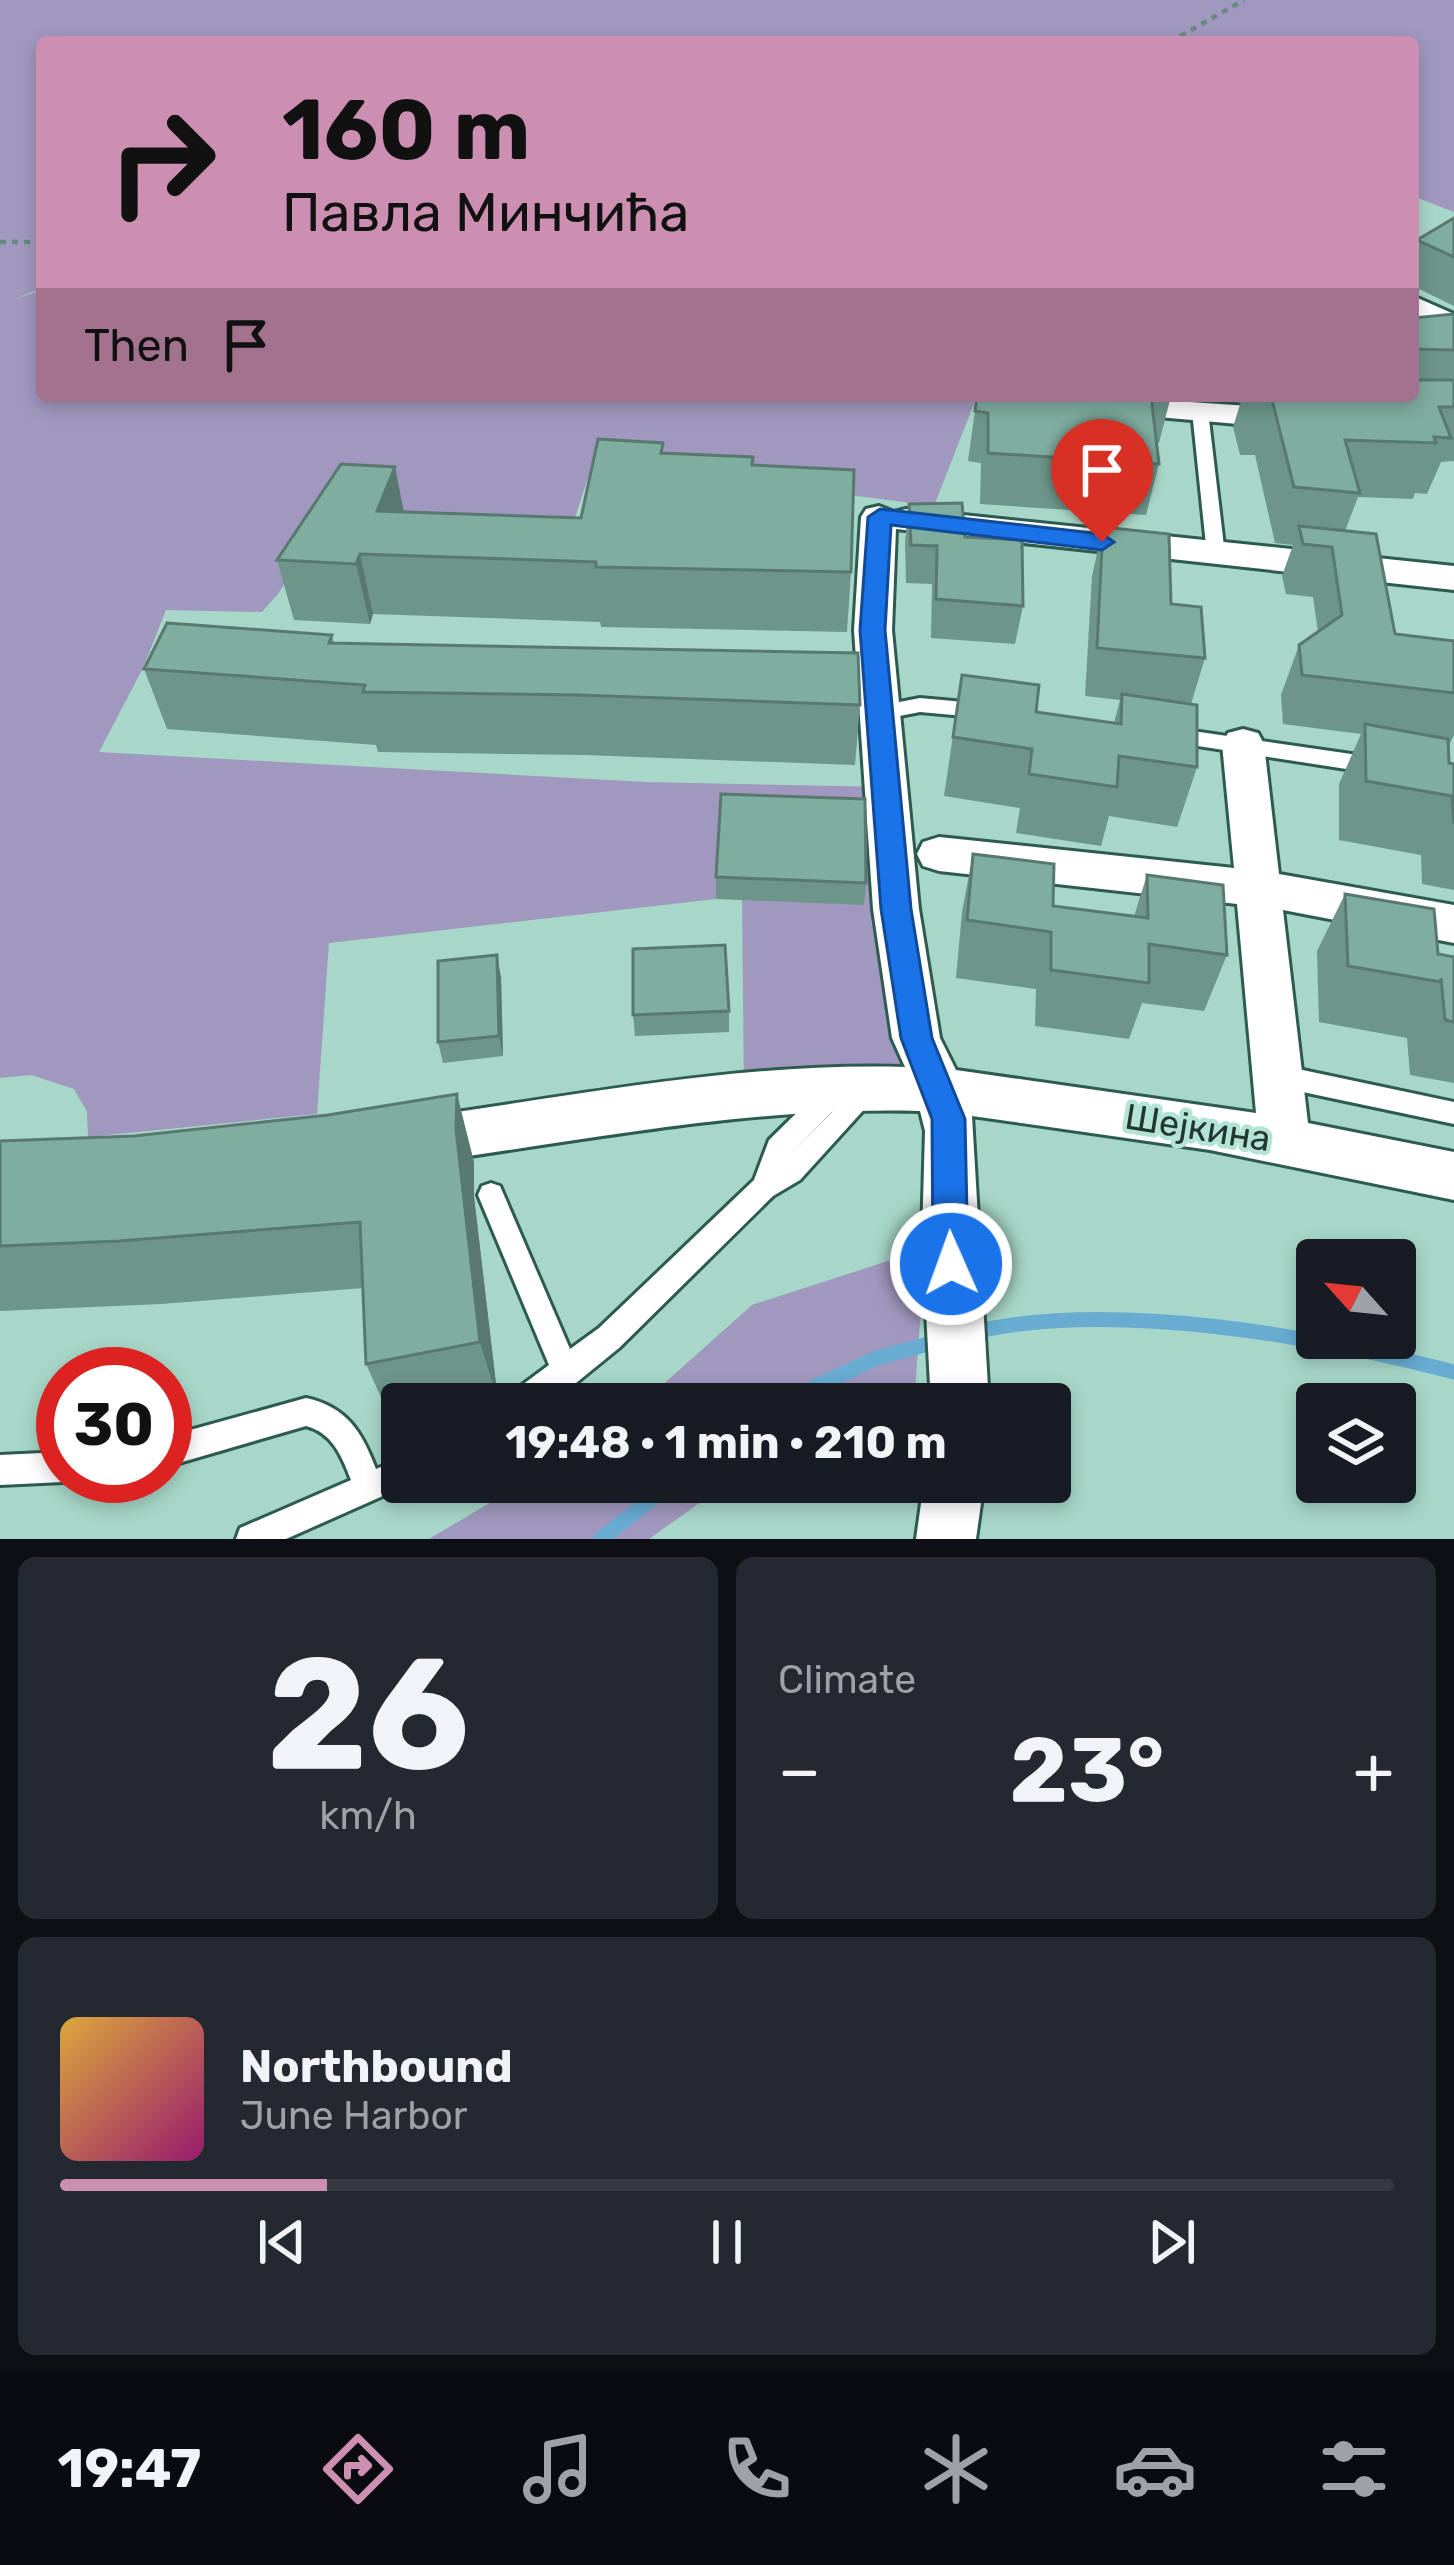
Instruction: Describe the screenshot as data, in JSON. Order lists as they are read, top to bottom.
{
  "streets": {
    "street": ["Шејкина"]
  },
  "north": "top left",
  "page": {
    "turn": ["160 m", "Павла Минчића"],
    "then": "Then",
    "limit": "30",
    "trip": "19:48 · 1 min · 210 m",
    "tile": [
      ["26", "km/h"],
      "Climate"
    ],
    "heat": ["−", "23°", "+"],
    "song": ["Northbound", "June Harbor"],
    "tabs": "19:47"
  }
}
